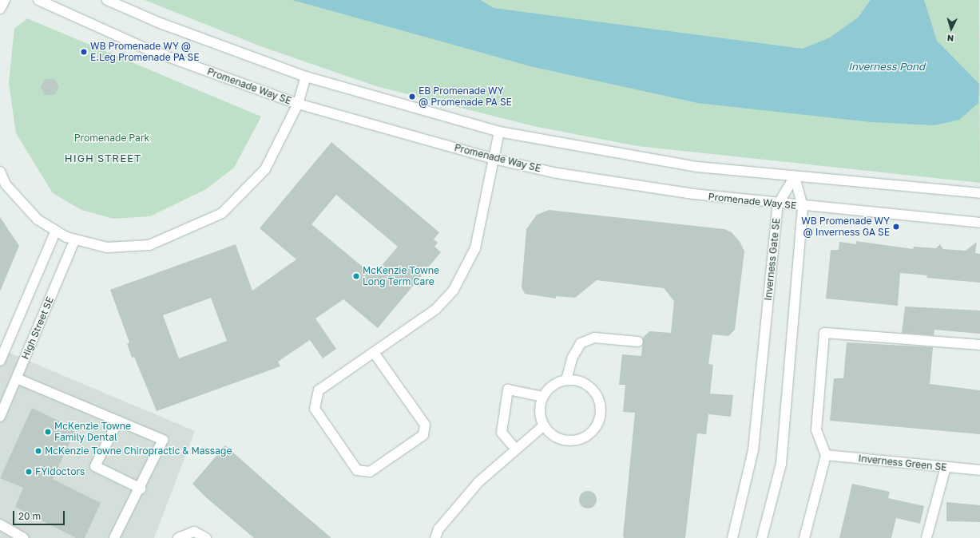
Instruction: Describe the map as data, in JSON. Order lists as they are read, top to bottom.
{
  "streets": {
    "street": [
      "Promenade Way SE",
      "Inverness Gate SE",
      "High Street SE",
      "Inverness Green SE"
    ]
  },
  "crossings": [
    ["Promenade Way SE", "Inverness Gate SE"]
  ],
  "districts": ["HIGH STREET"],
  "water": ["Inverness Pond"],
  "parks": ["Promenade Park"],
  "places": [
    "WB Promenade WY @ E.Leg Promenade PA SE",
    "EB Promenade WY @ Promenade PA SE",
    "WB Promenade WY @ Inverness GA SE",
    "McKenzie Towne Long Term Care",
    "McKenzie Towne Family Dental",
    "McKenzie Towne Chiropractic & Massage",
    "FYidoctors"
  ],
  "scale_bar": "20 m",
  "north": "bottom"
}
